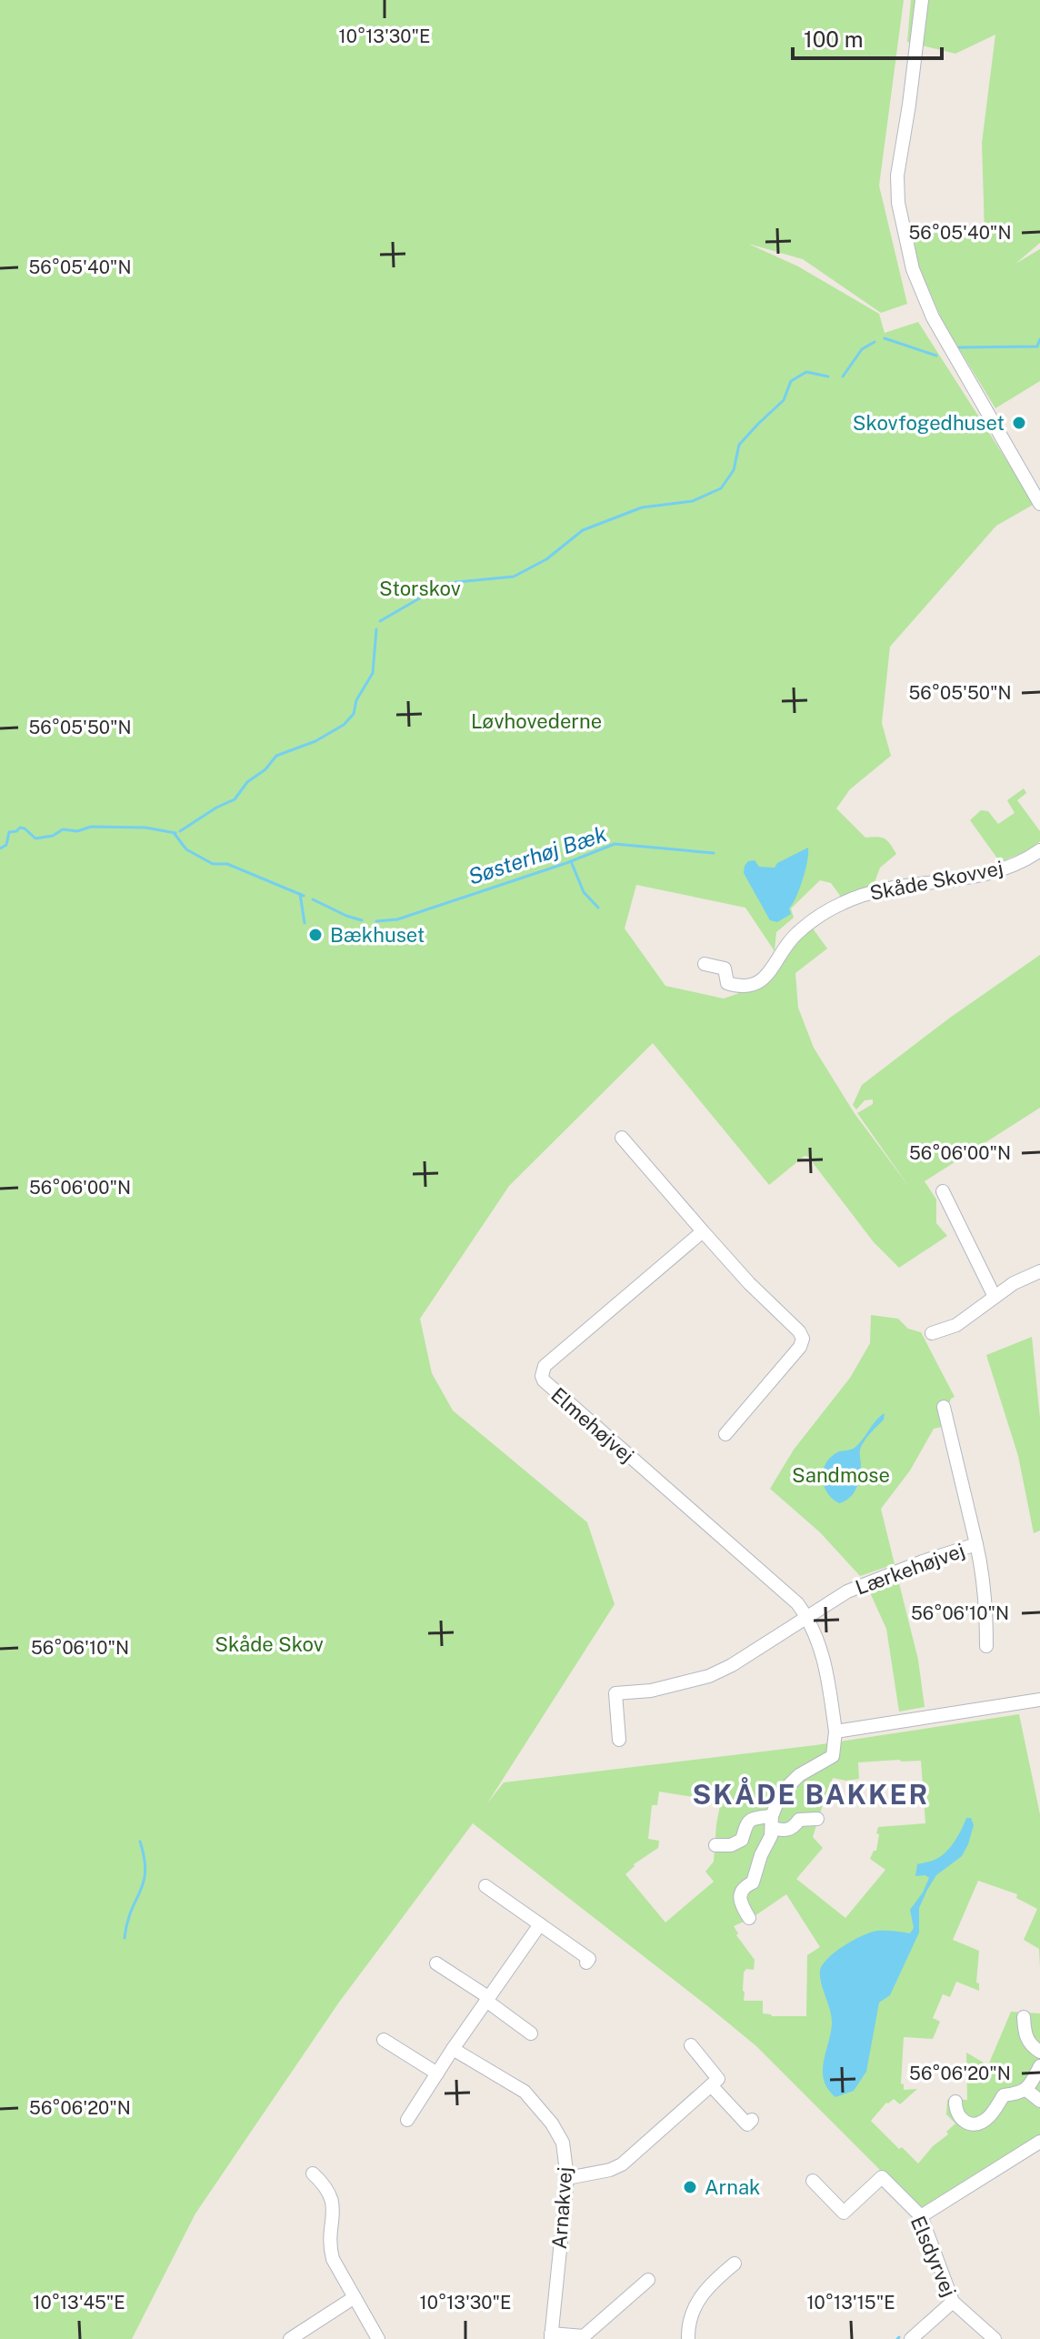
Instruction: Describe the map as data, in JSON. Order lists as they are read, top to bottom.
{
  "streets": {
    "street": [
      "Skåde Skovvej",
      "Elmehøjvej",
      "Lærkehøjvej",
      "Arnakvej",
      "Elsdyrvej"
    ]
  },
  "crossings": [
    ["Elmehøjvej", "Lærkehøjvej"]
  ],
  "districts": ["SKÅDE BAKKER"],
  "water": ["Søsterhøj Bæk"],
  "parks": [
    "Storskov",
    "Løvhovederne",
    "Sandmose",
    "Skåde Skov"
  ],
  "places": ["Skovfogedhuset", "Bækhuset", "Arnak"],
  "scale_bar": "100 m",
  "coordinates": [
    "10°13'30\"E",
    "56°05'40\"N",
    "56°05'50\"N",
    "56°06'00\"N",
    "56°06'10\"N",
    "56°06'20\"N",
    "10°13'45\"E",
    "10°13'15\"E"
  ]
}
